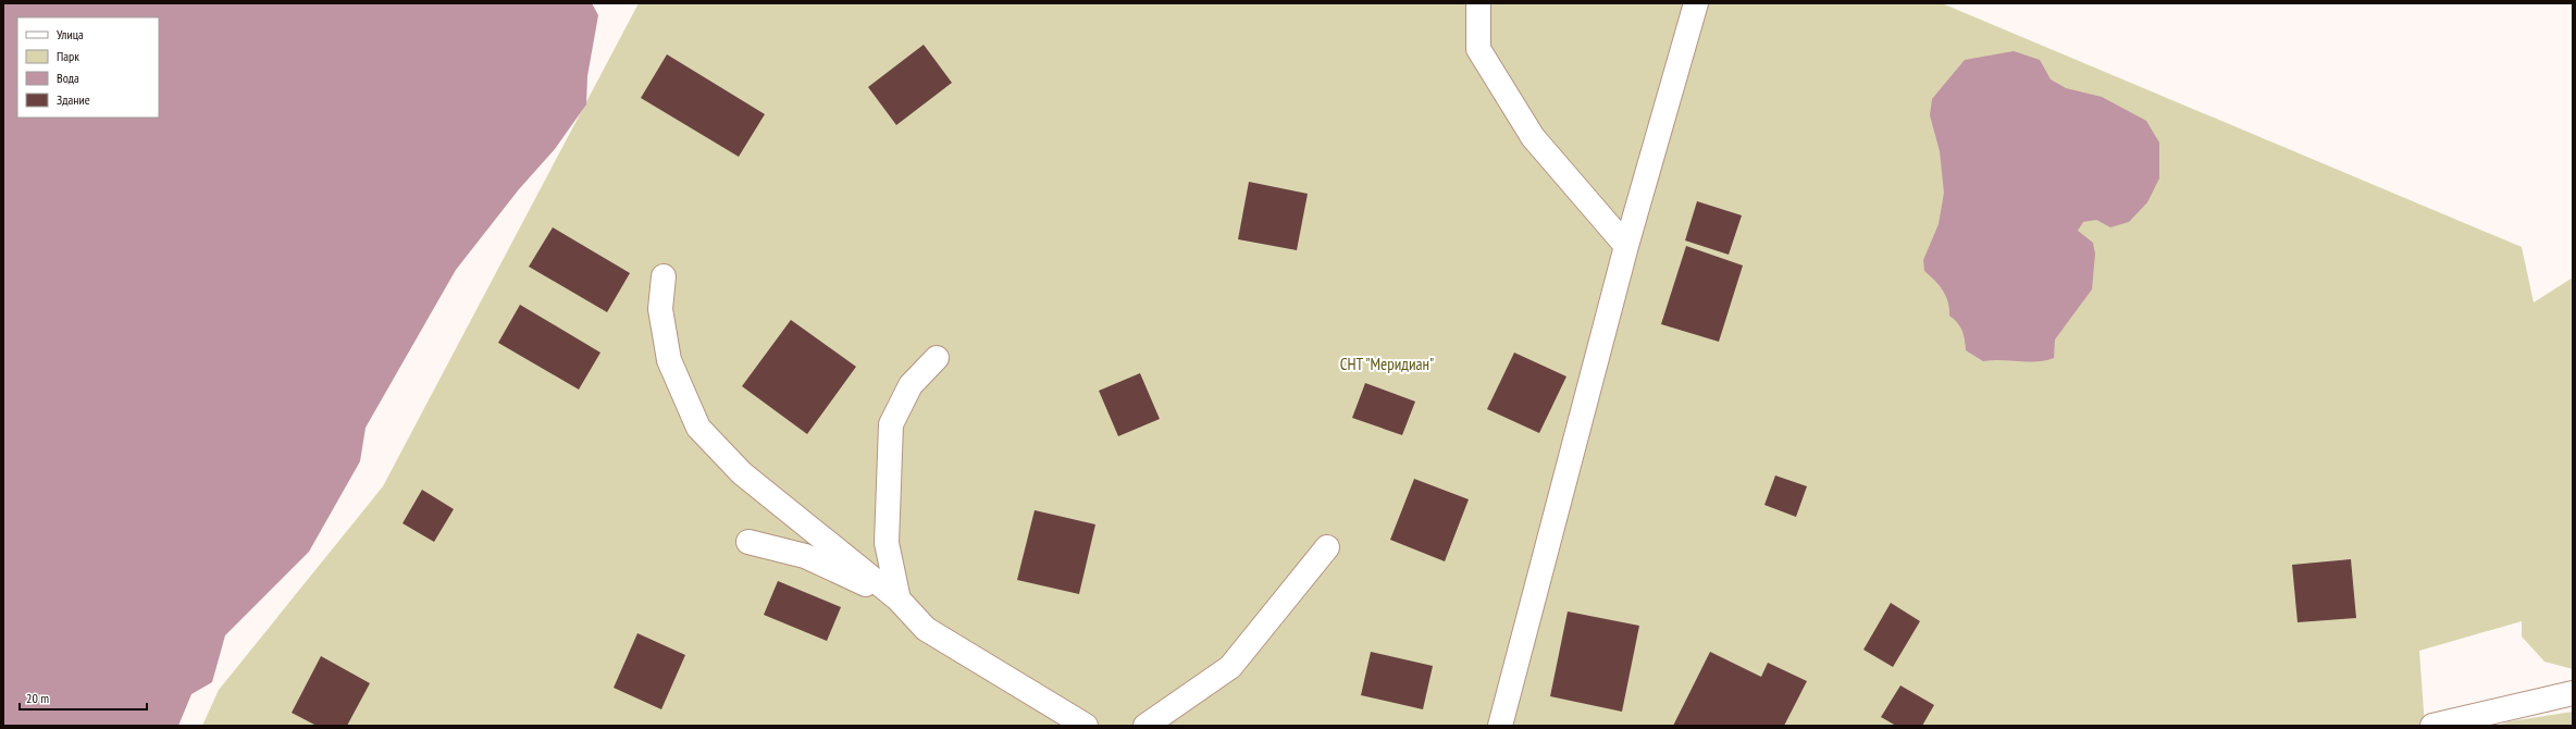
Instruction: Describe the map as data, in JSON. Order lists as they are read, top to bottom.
{
  "parks": ["СНТ \"Меридиан\""],
  "legend": [
    "Улица",
    "Парк",
    "Вода",
    "Здание"
  ],
  "scale_bar": "20 m"
}
